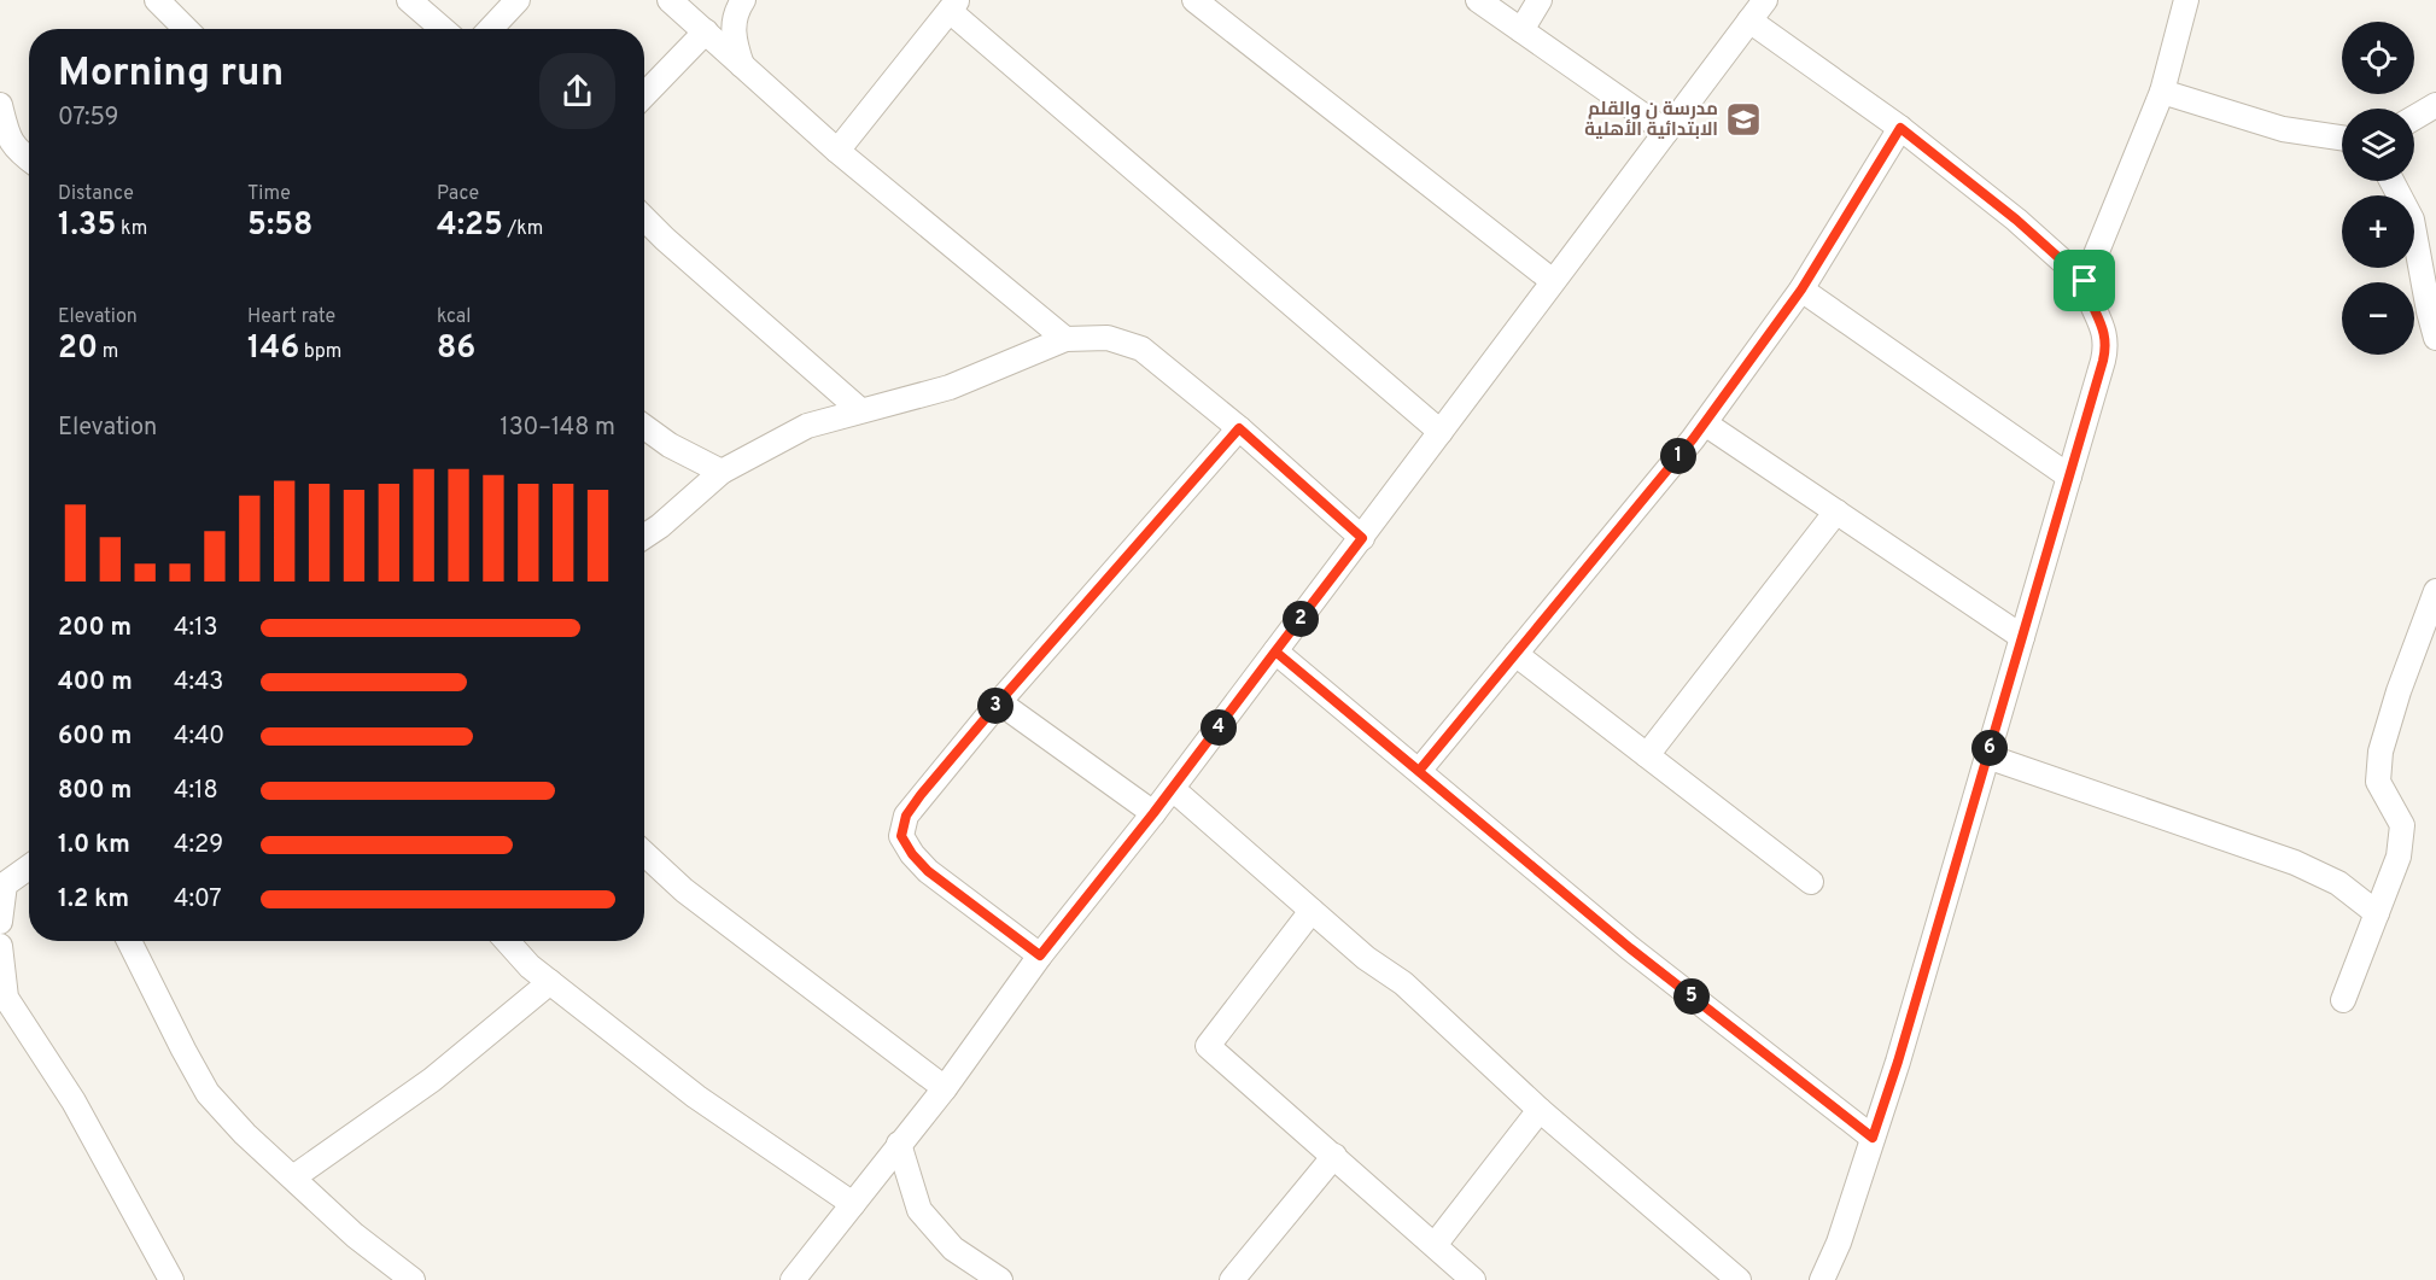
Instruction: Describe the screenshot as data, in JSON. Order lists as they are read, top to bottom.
{
  "places": {
    "school or university": ["مدرسة ن والقلم الابتدائية الأهلية"]
  },
  "page": {
    "map_buttons": ["+", "−"],
    "heading": ["Morning run", "07:59"],
    "stats": [
      ["Distance", "1.35 km"],
      ["Time", "5:58"],
      ["Pace", "4:25 /km"],
      ["Elevation", "20 m"],
      ["Heart rate", "146 bpm"],
      ["kcal", "86"]
    ],
    "chart": ["Elevation", "130–148 m"],
    "pins": [
      "1",
      "2",
      "3",
      "4",
      "6",
      "5"
    ],
    "list": [
      {
        "name": "200 m",
        "note": "4:13"
      },
      {
        "name": "400 m",
        "note": "4:43"
      },
      {
        "name": "600 m",
        "note": "4:40"
      },
      {
        "name": "800 m",
        "note": "4:18"
      },
      {
        "name": "1.0 km",
        "note": "4:29"
      },
      {
        "name": "1.2 km",
        "note": "4:07"
      }
    ]
  }
}
